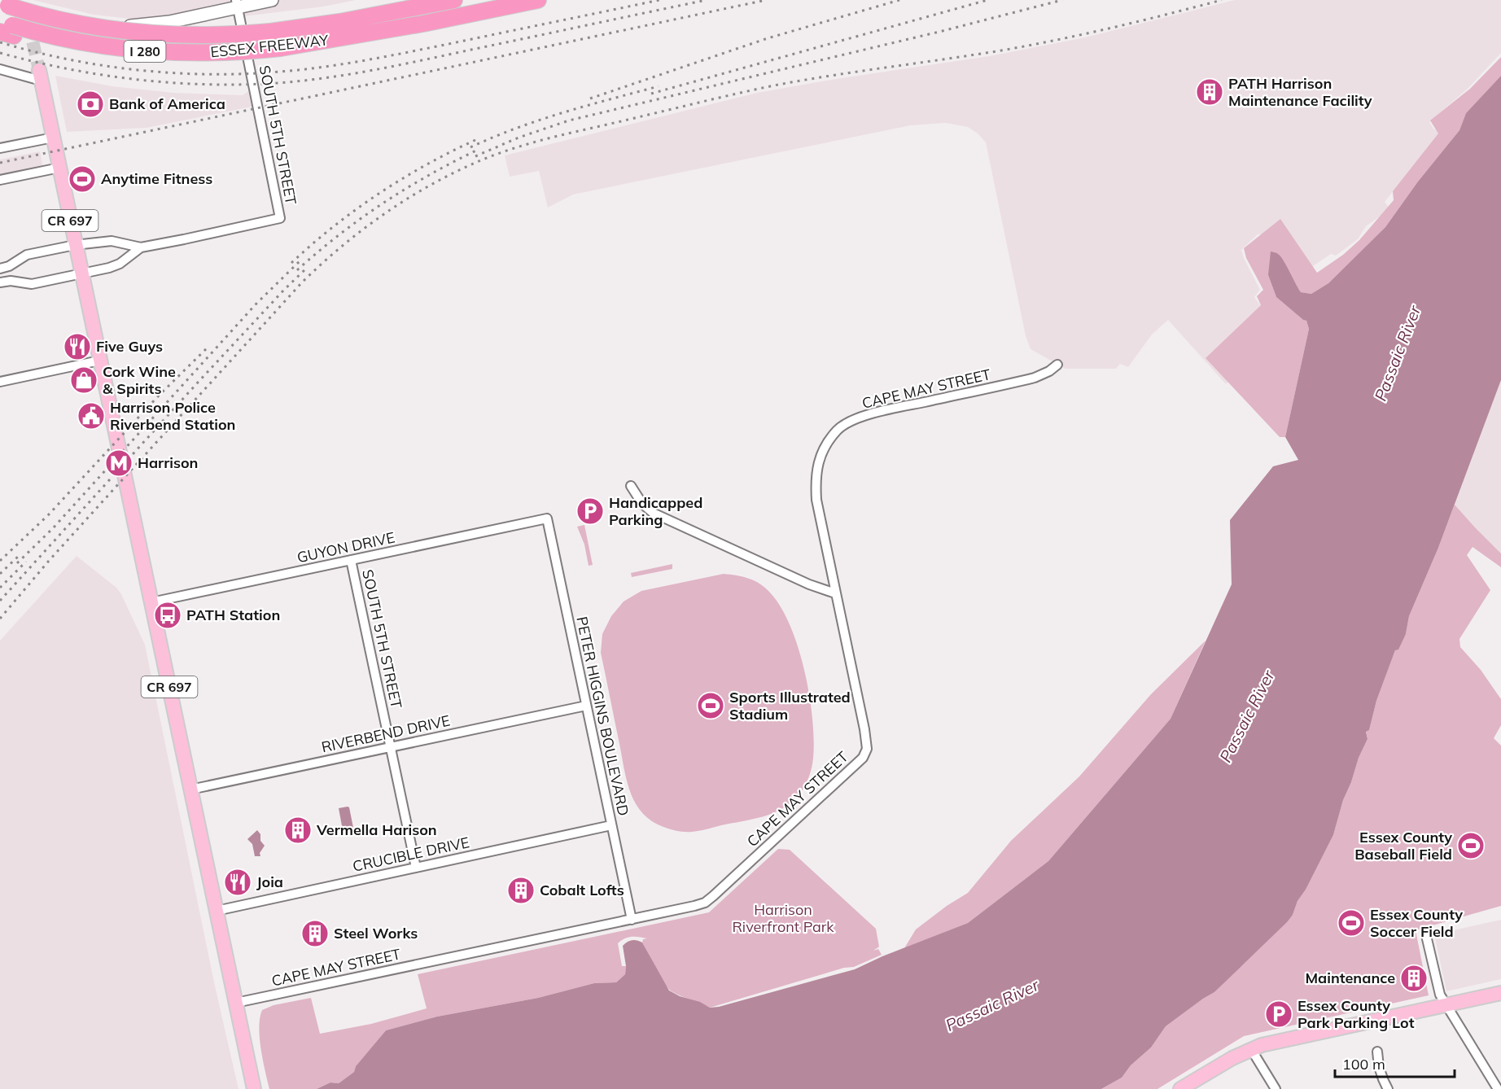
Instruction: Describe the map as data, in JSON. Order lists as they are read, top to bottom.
{
  "streets": {
    "highway": ["ESSEX FREEWAY", "I 280"],
    "main road": ["CR 697"],
    "street": [
      "SOUTH 5TH STREET",
      "CAPE MAY STREET",
      "GUYON DRIVE",
      "PETER HIGGINS BOULEVARD",
      "RIVERBEND DRIVE",
      "CRUCIBLE DRIVE"
    ]
  },
  "crossings": [
    ["SOUTH 5TH STREET", "GUYON DRIVE"],
    ["SOUTH 5TH STREET", "RIVERBEND DRIVE"],
    ["SOUTH 5TH STREET", "CRUCIBLE DRIVE"],
    ["CR 697", "CAPE MAY STREET"],
    ["CR 697", "GUYON DRIVE"],
    ["CR 697", "RIVERBEND DRIVE"],
    ["CR 697", "CRUCIBLE DRIVE"],
    ["CAPE MAY STREET", "PETER HIGGINS BOULEVARD"],
    ["GUYON DRIVE", "PETER HIGGINS BOULEVARD"],
    ["PETER HIGGINS BOULEVARD", "RIVERBEND DRIVE"],
    ["PETER HIGGINS BOULEVARD", "CRUCIBLE DRIVE"]
  ],
  "water": ["Passaic River"],
  "parks": ["Harrison Riverfront Park"],
  "places": {
    "building": [
      "PATH Harrison Maintenance Facility",
      "Vermella Harison",
      "Cobalt Lofts",
      "Steel Works",
      "Maintenance"
    ],
    "bank": ["Bank of America"],
    "sports": [
      "Anytime Fitness",
      "Sports Illustrated Stadium",
      "Essex County Baseball Field",
      "Essex County Soccer Field"
    ],
    "restaurant": ["Five Guys", "Joia"],
    "shop": ["Cork Wine & Spirits"],
    "public building": ["Harrison Police Riverbend Station"],
    "metro station": ["Harrison"],
    "parking": ["Handicapped Parking", "Essex County Park Parking Lot"],
    "bus stop": ["PATH Station"]
  },
  "scale_bar": "100 m"
}
